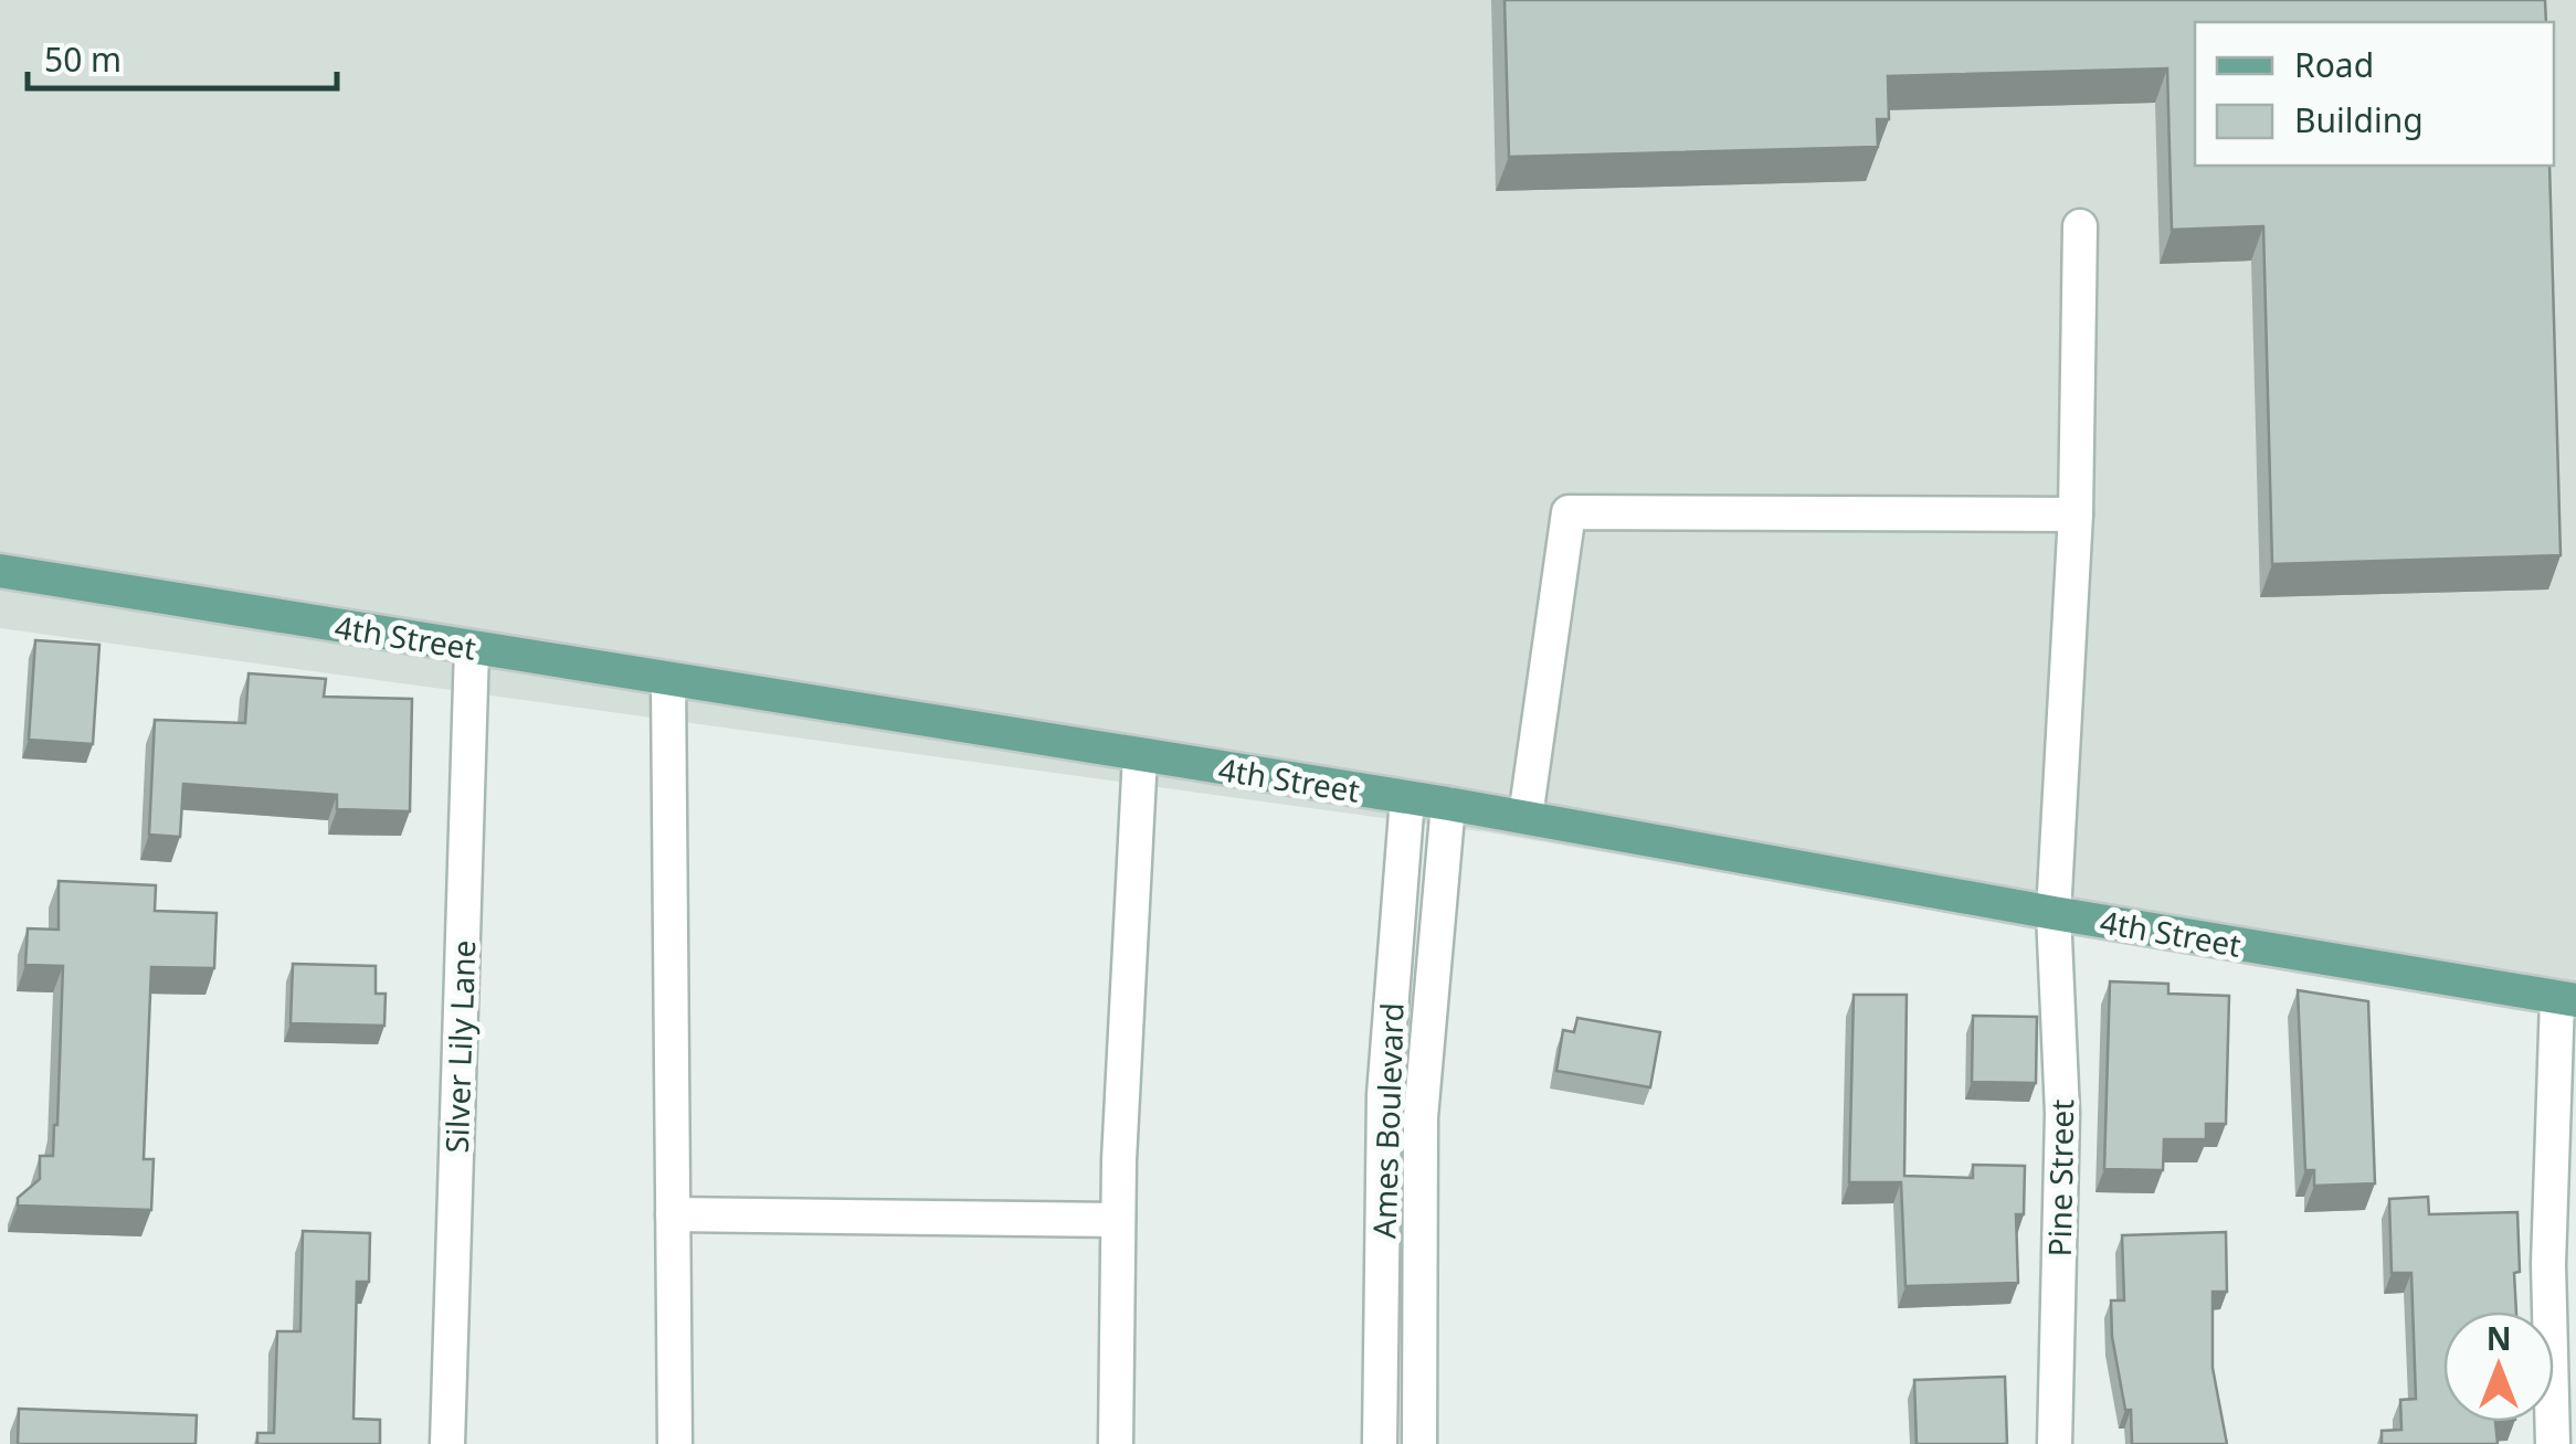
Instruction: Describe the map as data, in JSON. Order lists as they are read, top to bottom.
{
  "streets": {
    "main road": ["4th Street"],
    "street": ["Silver Lily Lane", "Ames Boulevard", "Pine Street"]
  },
  "crossings": [
    ["4th Street", "Silver Lily Lane"],
    ["4th Street", "Ames Boulevard"],
    ["4th Street", "Pine Street"]
  ],
  "legend": ["Road", "Building"],
  "scale_bar": "50 m",
  "north": "top"
}
